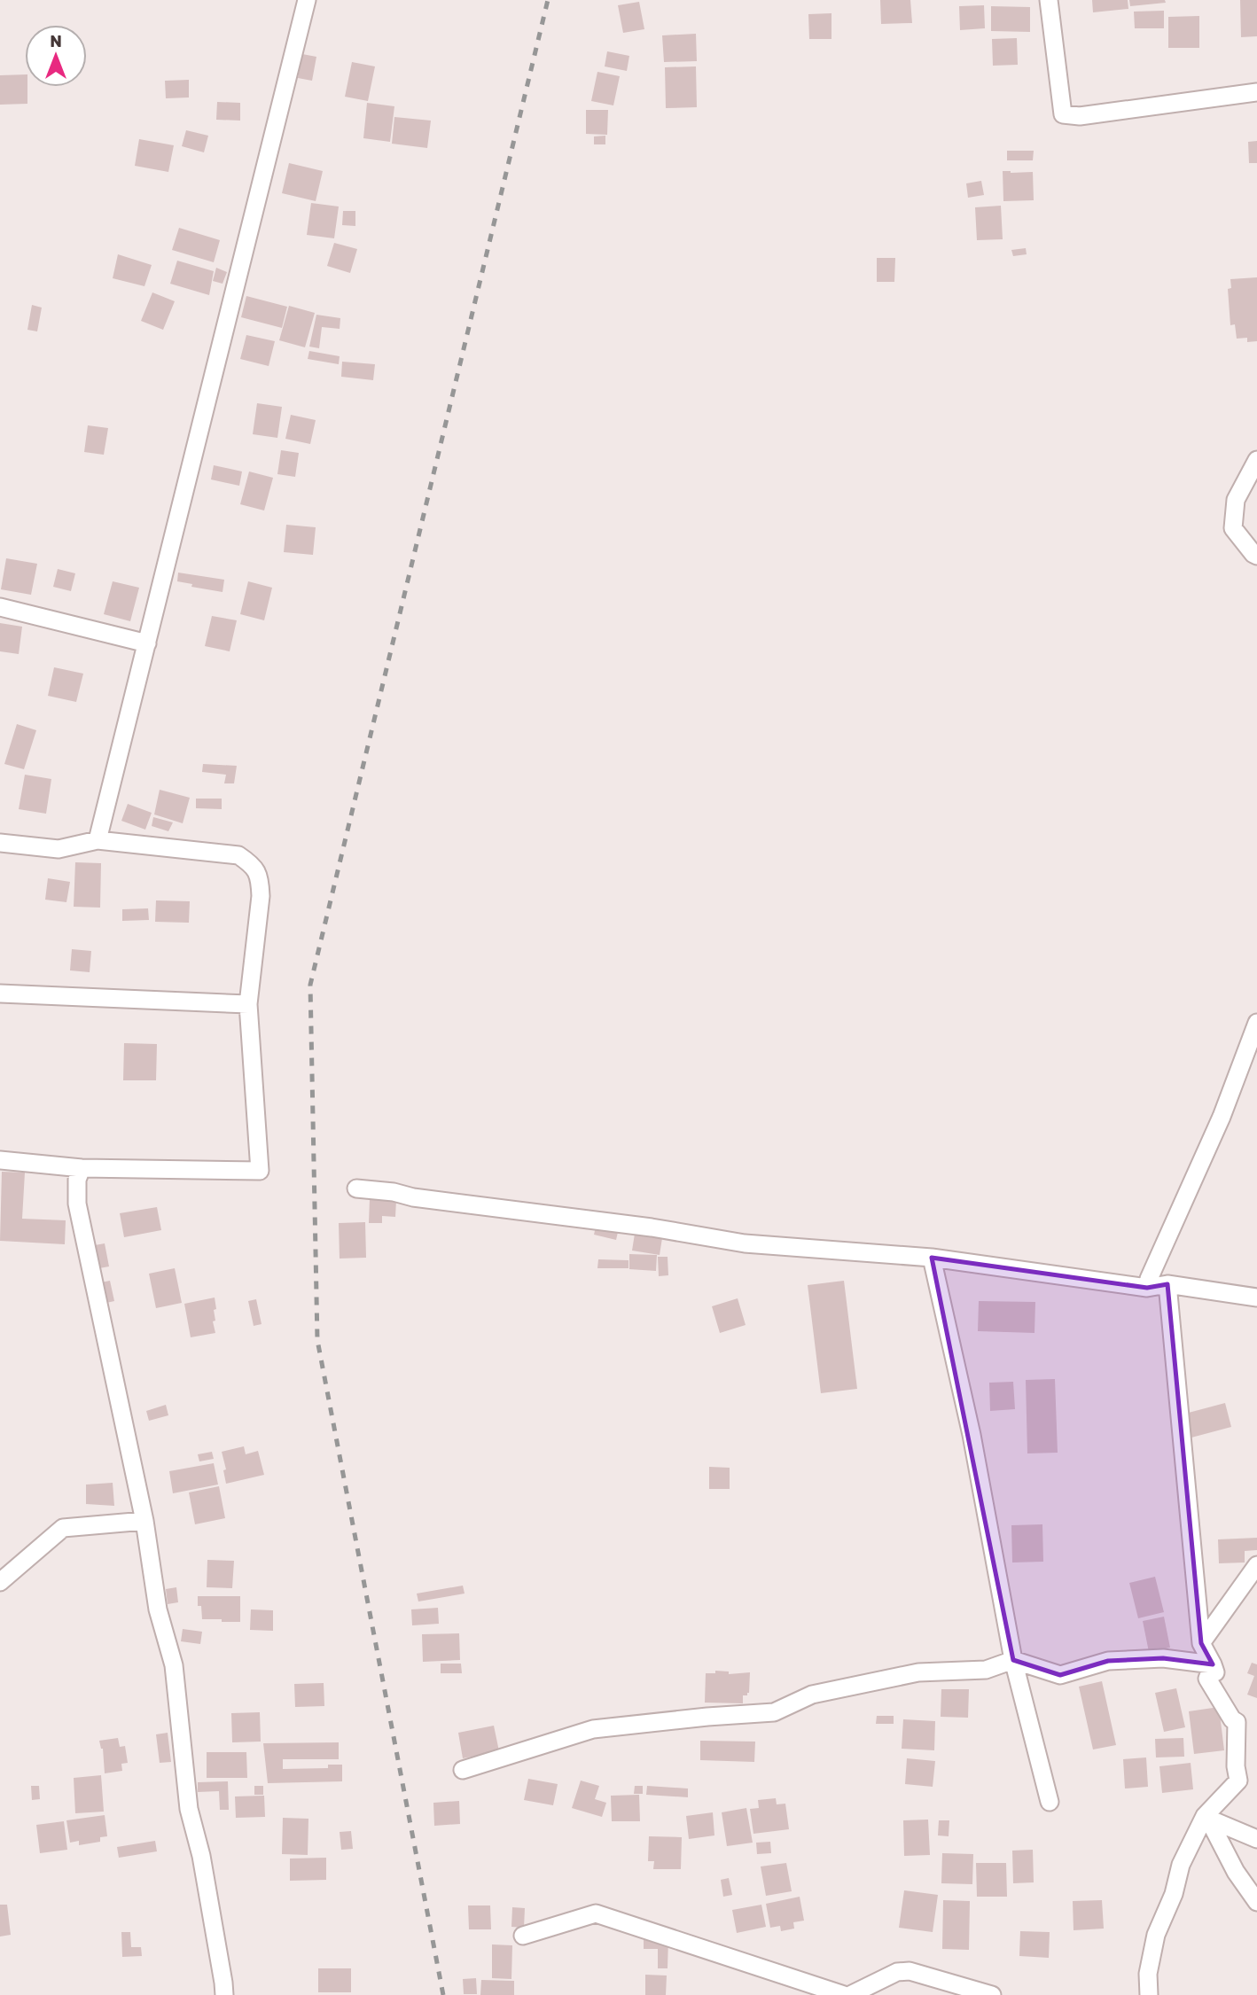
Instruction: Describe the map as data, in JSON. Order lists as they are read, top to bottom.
{
  "north": "top"
}
